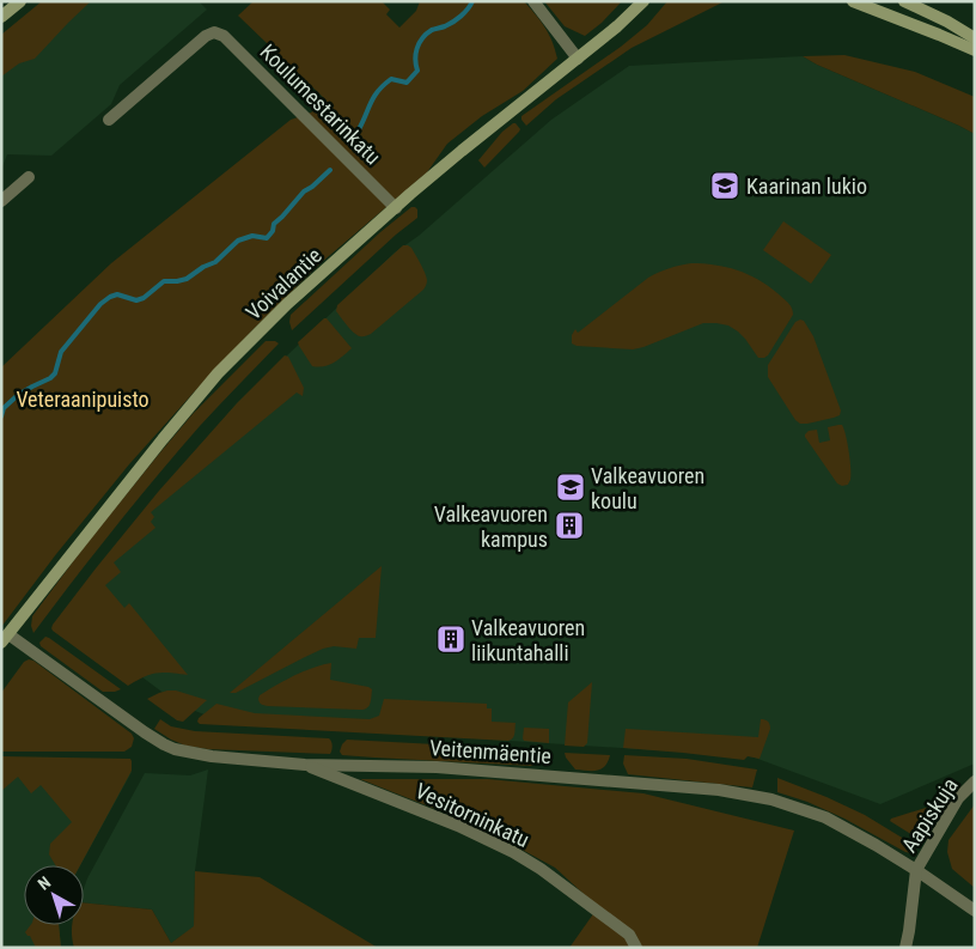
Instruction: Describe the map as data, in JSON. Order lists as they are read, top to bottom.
{
  "streets": {
    "street": [
      "Koulumestarinkatu",
      "Voivalantie",
      "Veitenmäentie",
      "Vesitorninkatu",
      "Aapiskuja"
    ]
  },
  "crossings": [
    ["Koulumestarinkatu", "Voivalantie"],
    ["Voivalantie", "Veitenmäentie"],
    ["Veitenmäentie", "Vesitorninkatu"],
    ["Veitenmäentie", "Aapiskuja"]
  ],
  "parks": ["Veteraanipuisto"],
  "places": {
    "school or university": ["Kaarinan lukio", "Valkeavuoren koulu"],
    "building": ["Valkeavuoren kampus", "Valkeavuoren liikuntahalli"]
  },
  "north": "top left"
}
